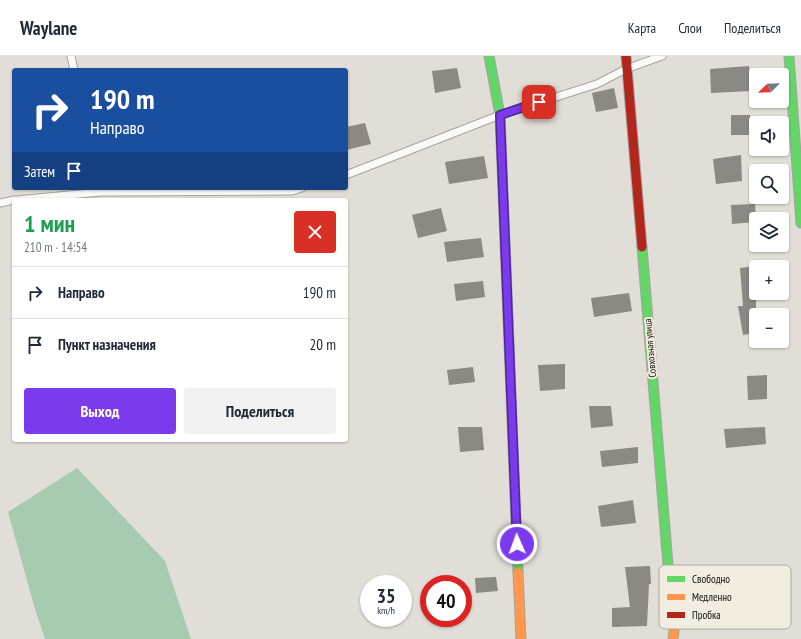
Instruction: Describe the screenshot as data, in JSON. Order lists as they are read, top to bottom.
{
  "streets": {
    "street": ["Совхозная улица"]
  },
  "legend": ["Свободно", "Медленно", "Пробка"],
  "north": "bottom left",
  "page": {
    "header": "Waylane",
    "nav": ["Карта", "Слои", "Поделиться"],
    "map_buttons": ["+", "−"],
    "turn": ["190 m", "Направо"],
    "then": "Затем",
    "heading": ["1 мин", "210 m · 14:54"],
    "list": [
      {
        "name": "Направо",
        "value": "190 m"
      },
      {
        "name": "Пункт назначения",
        "value": "20 m"
      }
    ],
    "buttons": ["Выход", "Поделиться"],
    "speed": "35 km/h",
    "limit": "40"
  }
}
